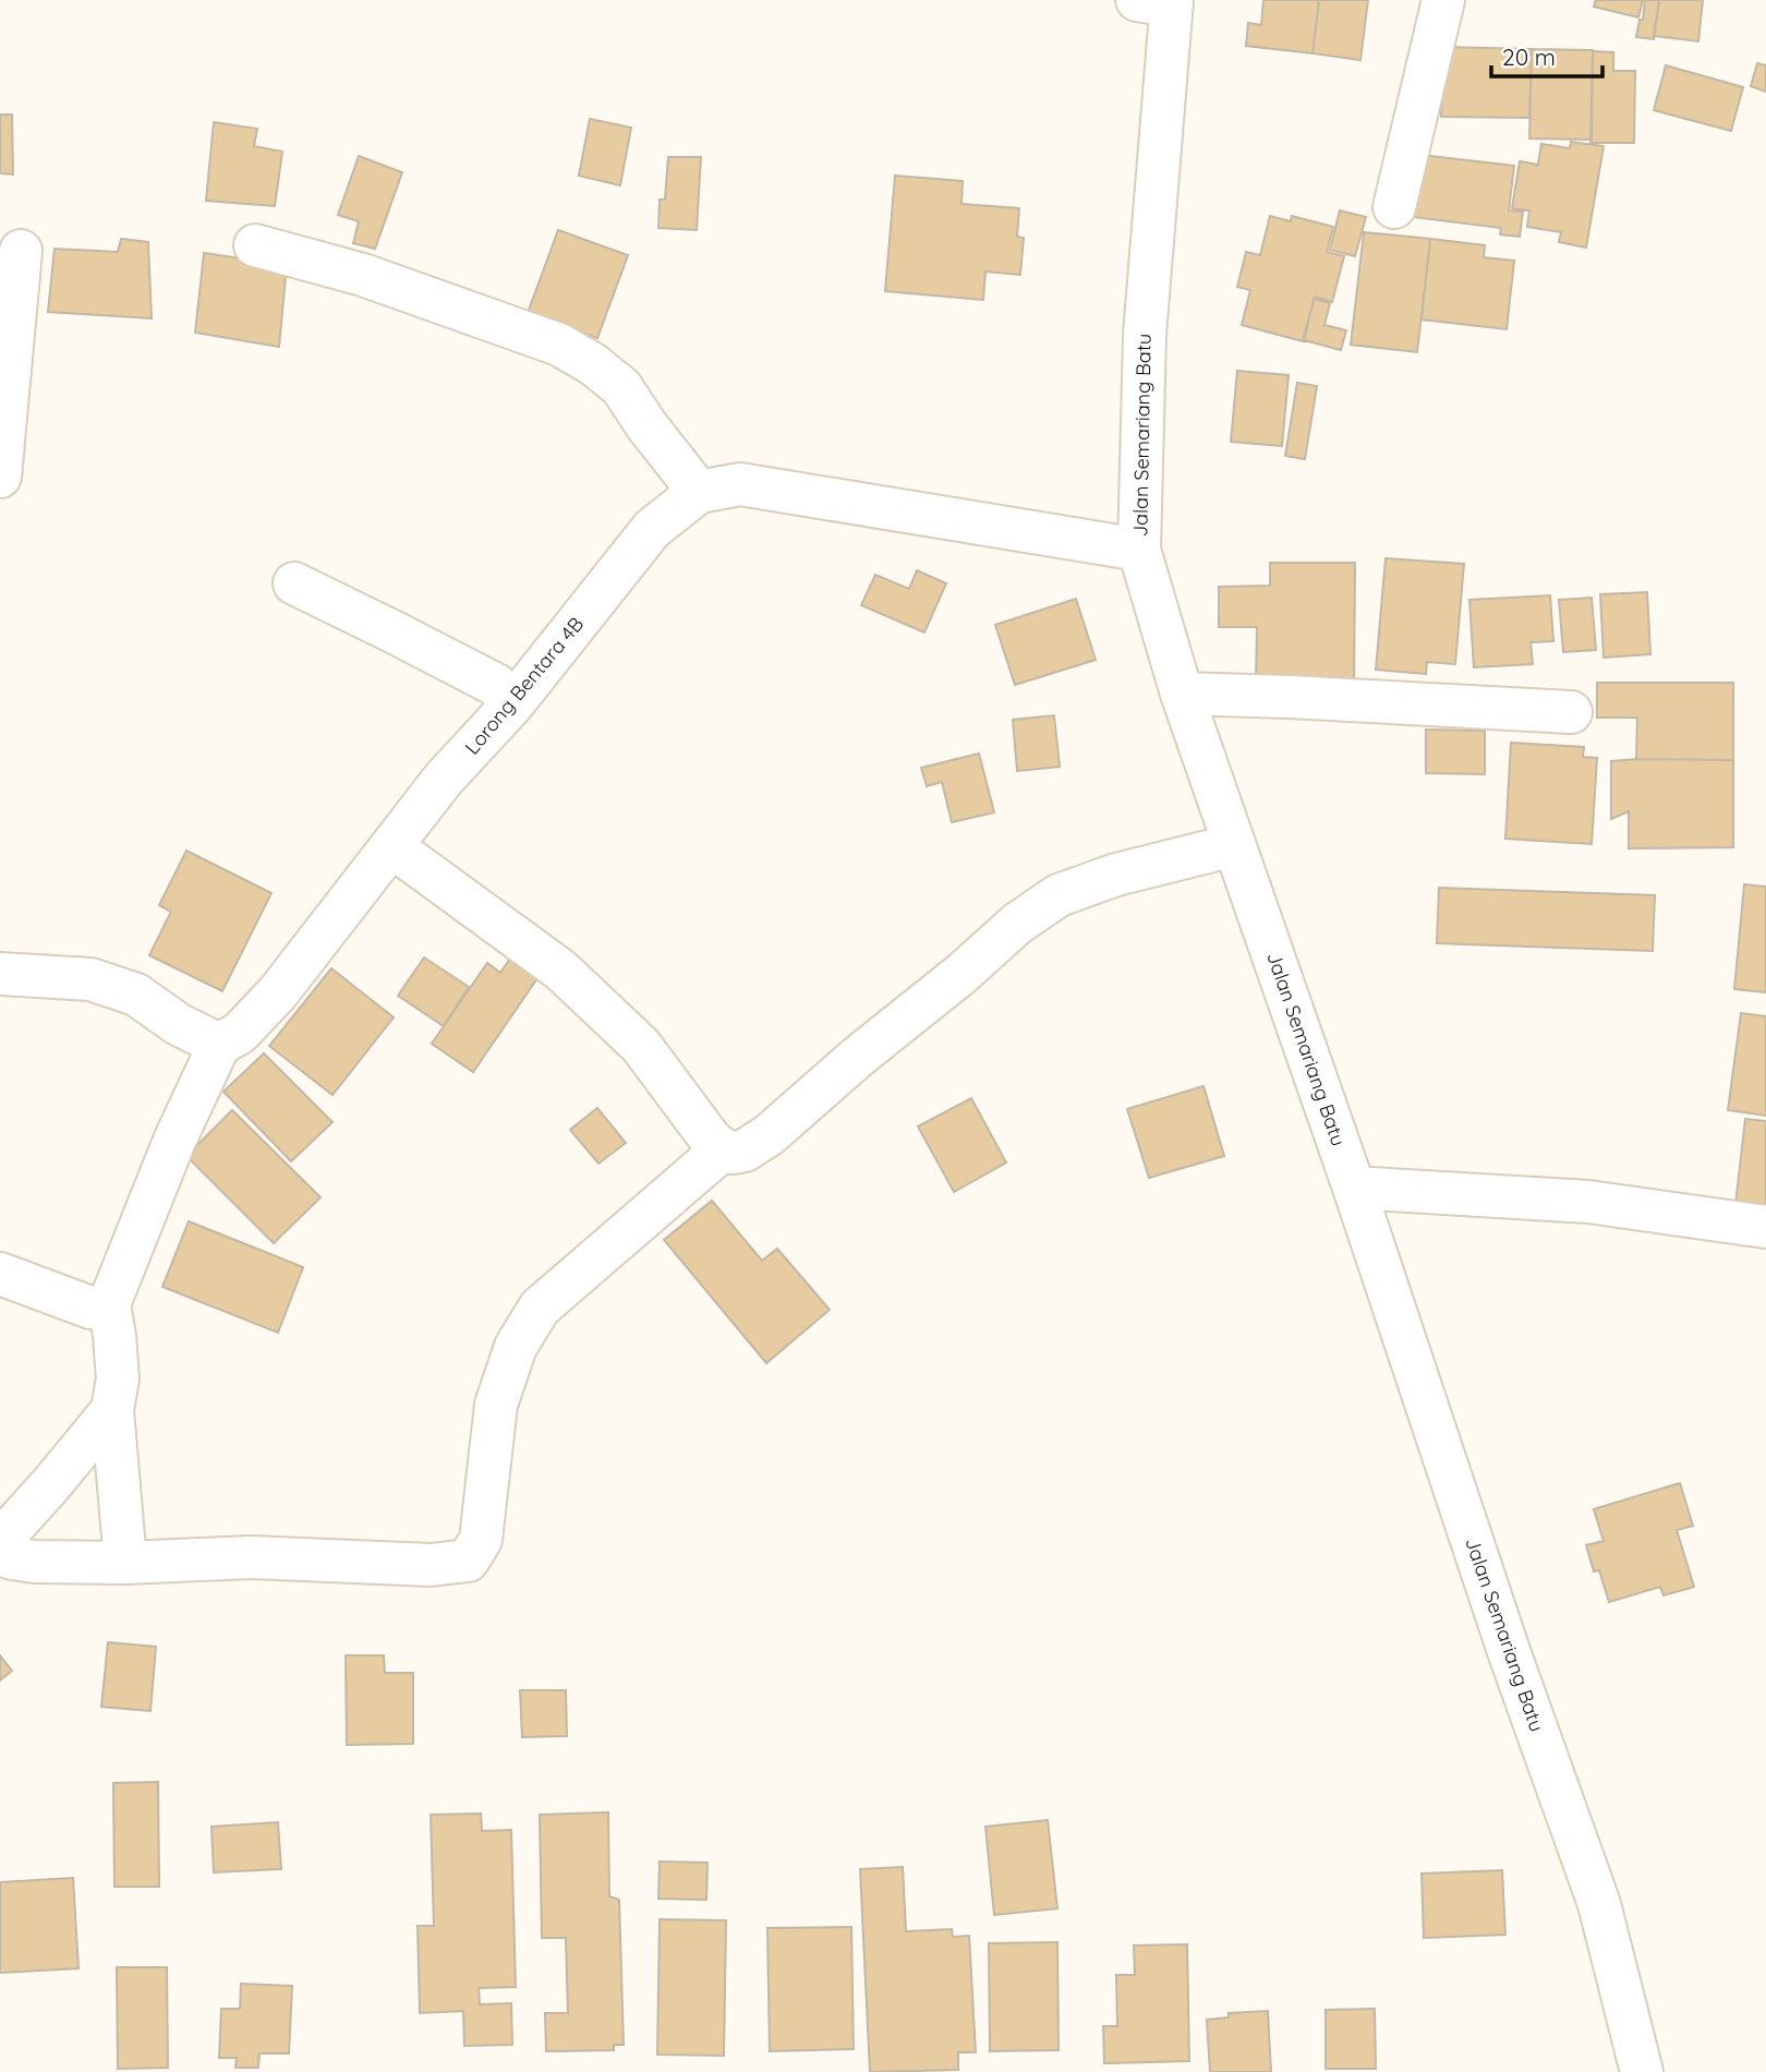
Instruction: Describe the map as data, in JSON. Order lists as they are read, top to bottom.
{
  "streets": {
    "street": ["Jalan Semariang Batu", "Lorong Bentara 4B"]
  },
  "crossings": [
    ["Jalan Semariang Batu", "Lorong Bentara 4B"]
  ],
  "scale_bar": "20 m"
}
